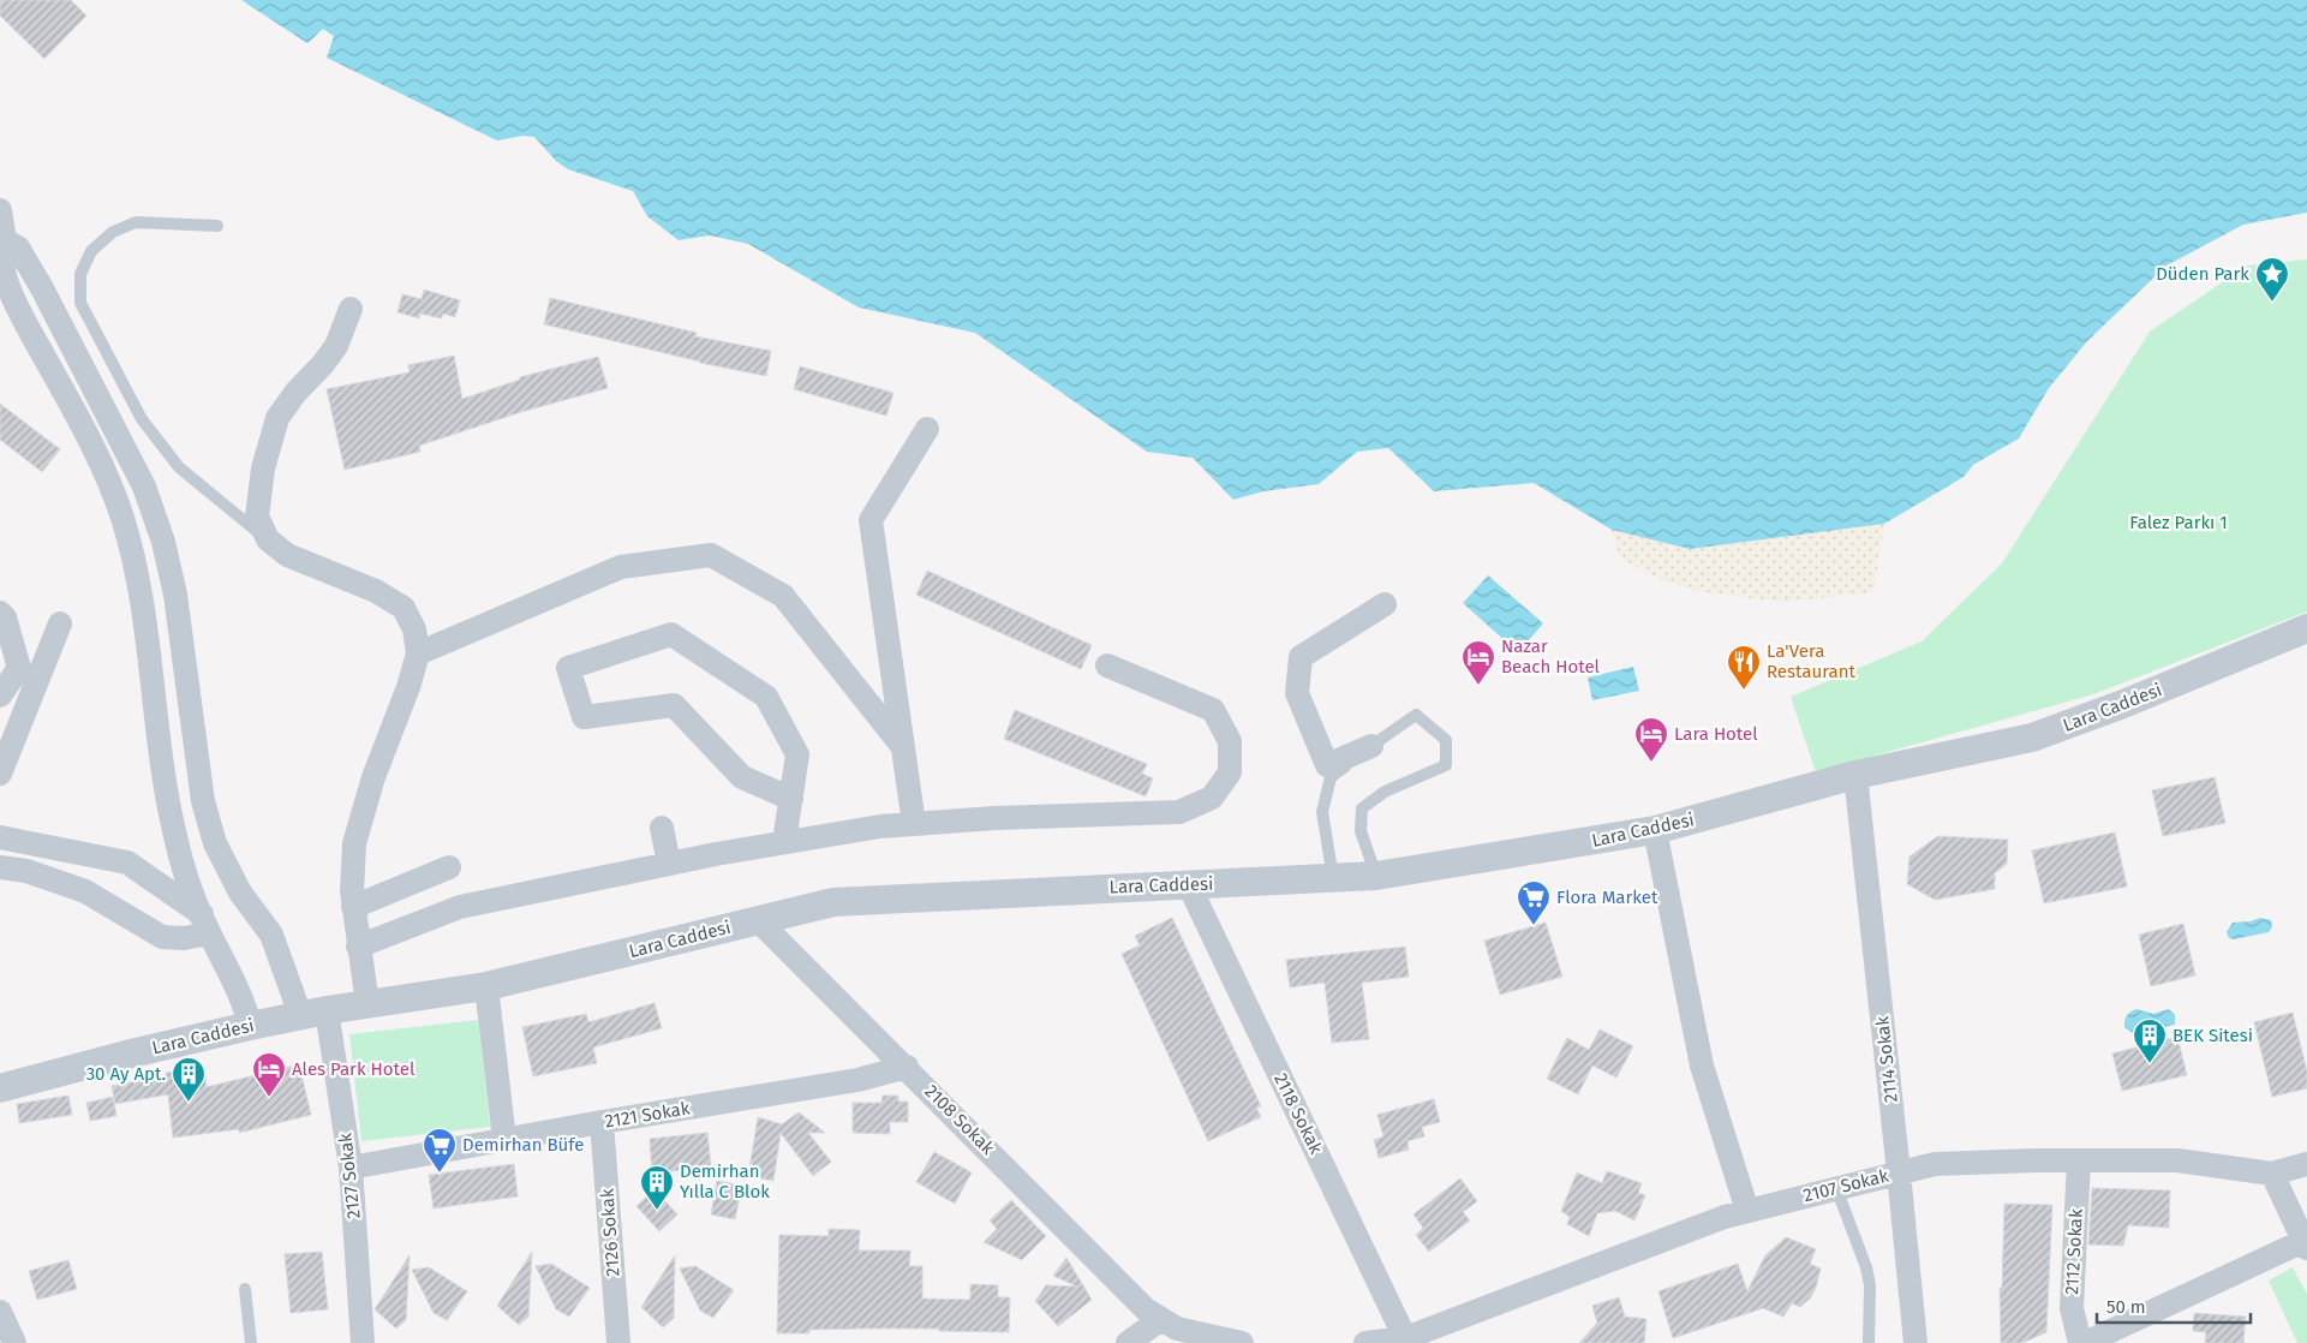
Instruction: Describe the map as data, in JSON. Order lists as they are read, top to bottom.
{
  "streets": {
    "street": [
      "Lara Caddesi",
      "2114 Sokak",
      "2118 Sokak",
      "2121 Sokak",
      "2108 Sokak",
      "2127 Sokak",
      "2107 Sokak",
      "2126 Sokak",
      "2112 Sokak"
    ]
  },
  "crossings": [
    ["Lara Caddesi", "2114 Sokak"],
    ["Lara Caddesi", "2118 Sokak"],
    ["Lara Caddesi", "2108 Sokak"],
    ["Lara Caddesi", "2127 Sokak"],
    ["2114 Sokak", "2107 Sokak"],
    ["2118 Sokak", "2107 Sokak"],
    ["2121 Sokak", "2108 Sokak"],
    ["2121 Sokak", "2127 Sokak"],
    ["2121 Sokak", "2126 Sokak"],
    ["2107 Sokak", "2112 Sokak"]
  ],
  "parks": ["Falez Parkı 1"],
  "places": {
    "place": ["Düden Park"],
    "hotel": ["Nazar Beach Hotel", "Lara Hotel", "Ales Park Hotel"],
    "restaurant": ["La'Vera Restaurant"],
    "supermarket": ["Flora Market", "Demirhan Büfe"],
    "building": ["BEK Sitesi", "30 Ay Apt.", "Demirhan Yılla C Blok"]
  },
  "scale_bar": "50 m"
}
